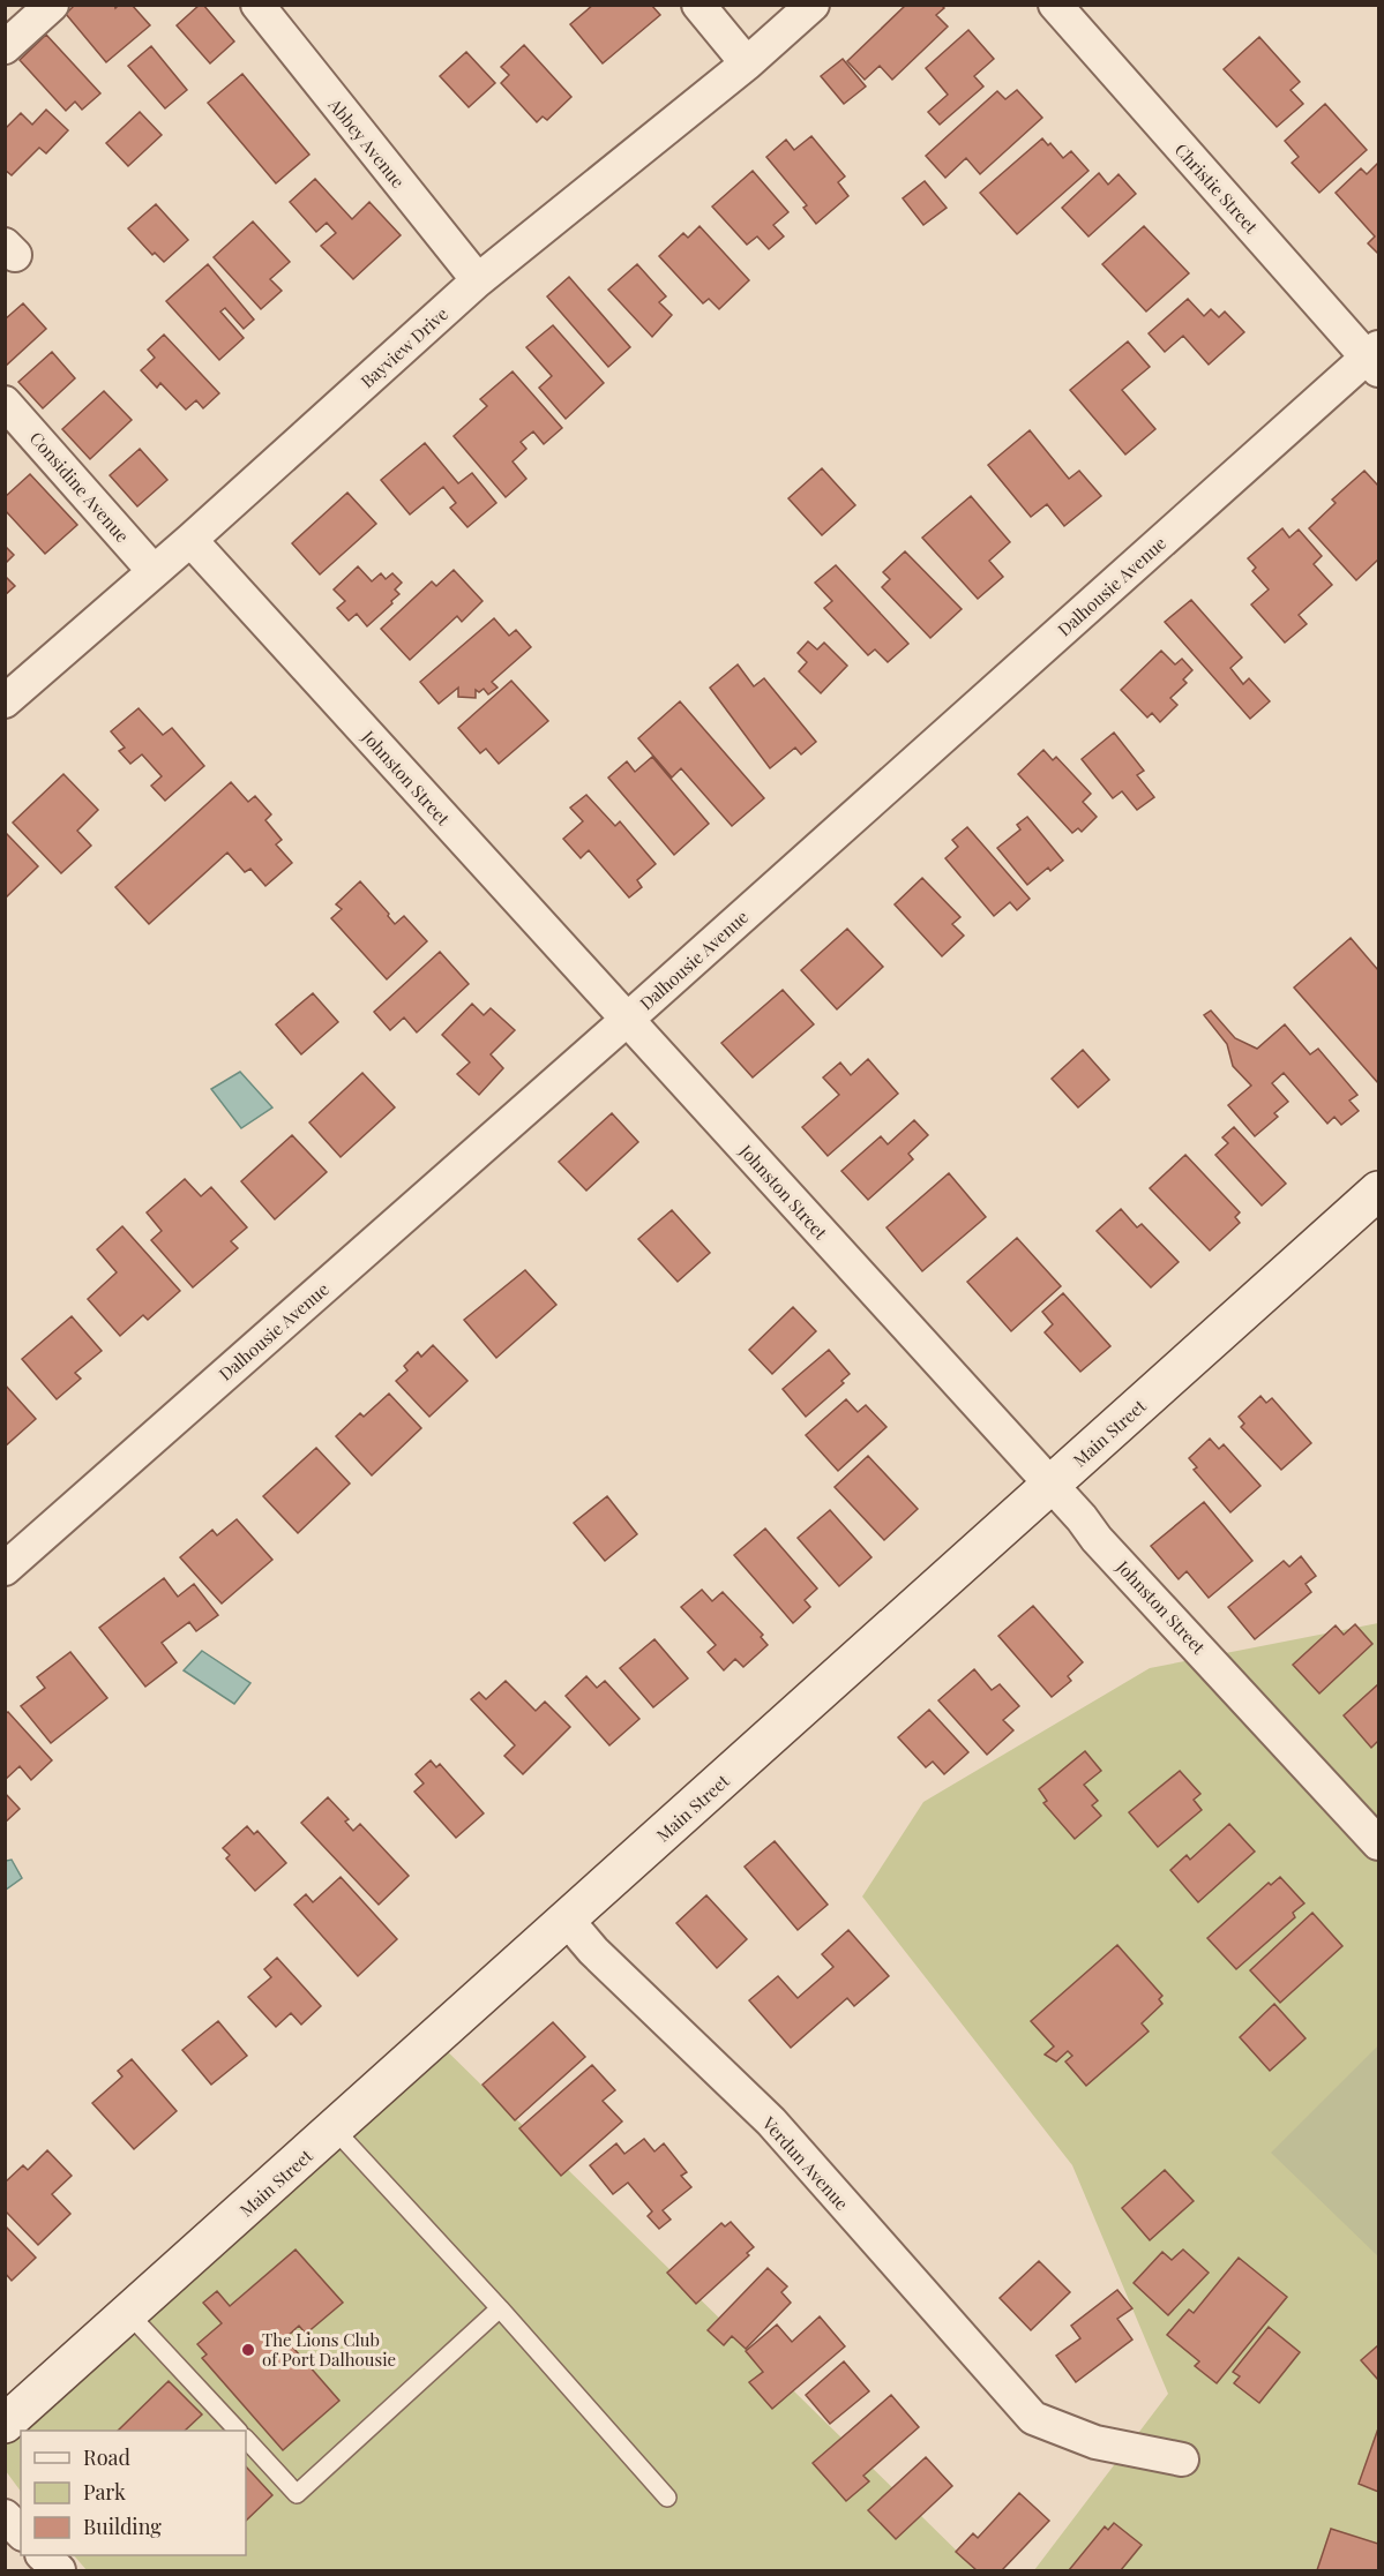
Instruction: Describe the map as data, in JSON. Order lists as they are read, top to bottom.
{
  "streets": {
    "main road": ["Main Street"],
    "street": [
      "Abbey Avenue",
      "Christie Street",
      "Bayview Drive",
      "Considine Avenue",
      "Dalhousie Avenue",
      "Johnston Street",
      "Verdun Avenue"
    ]
  },
  "crossings": [
    ["Abbey Avenue", "Bayview Drive"],
    ["Christie Street", "Dalhousie Avenue"],
    ["Bayview Drive", "Considine Avenue"],
    ["Bayview Drive", "Johnston Street"],
    ["Dalhousie Avenue", "Johnston Street"],
    ["Johnston Street", "Main Street"],
    ["Main Street", "Verdun Avenue"]
  ],
  "places": ["The Lions Club of Port Dalhousie"],
  "legend": ["Road", "Park", "Building"]
}
